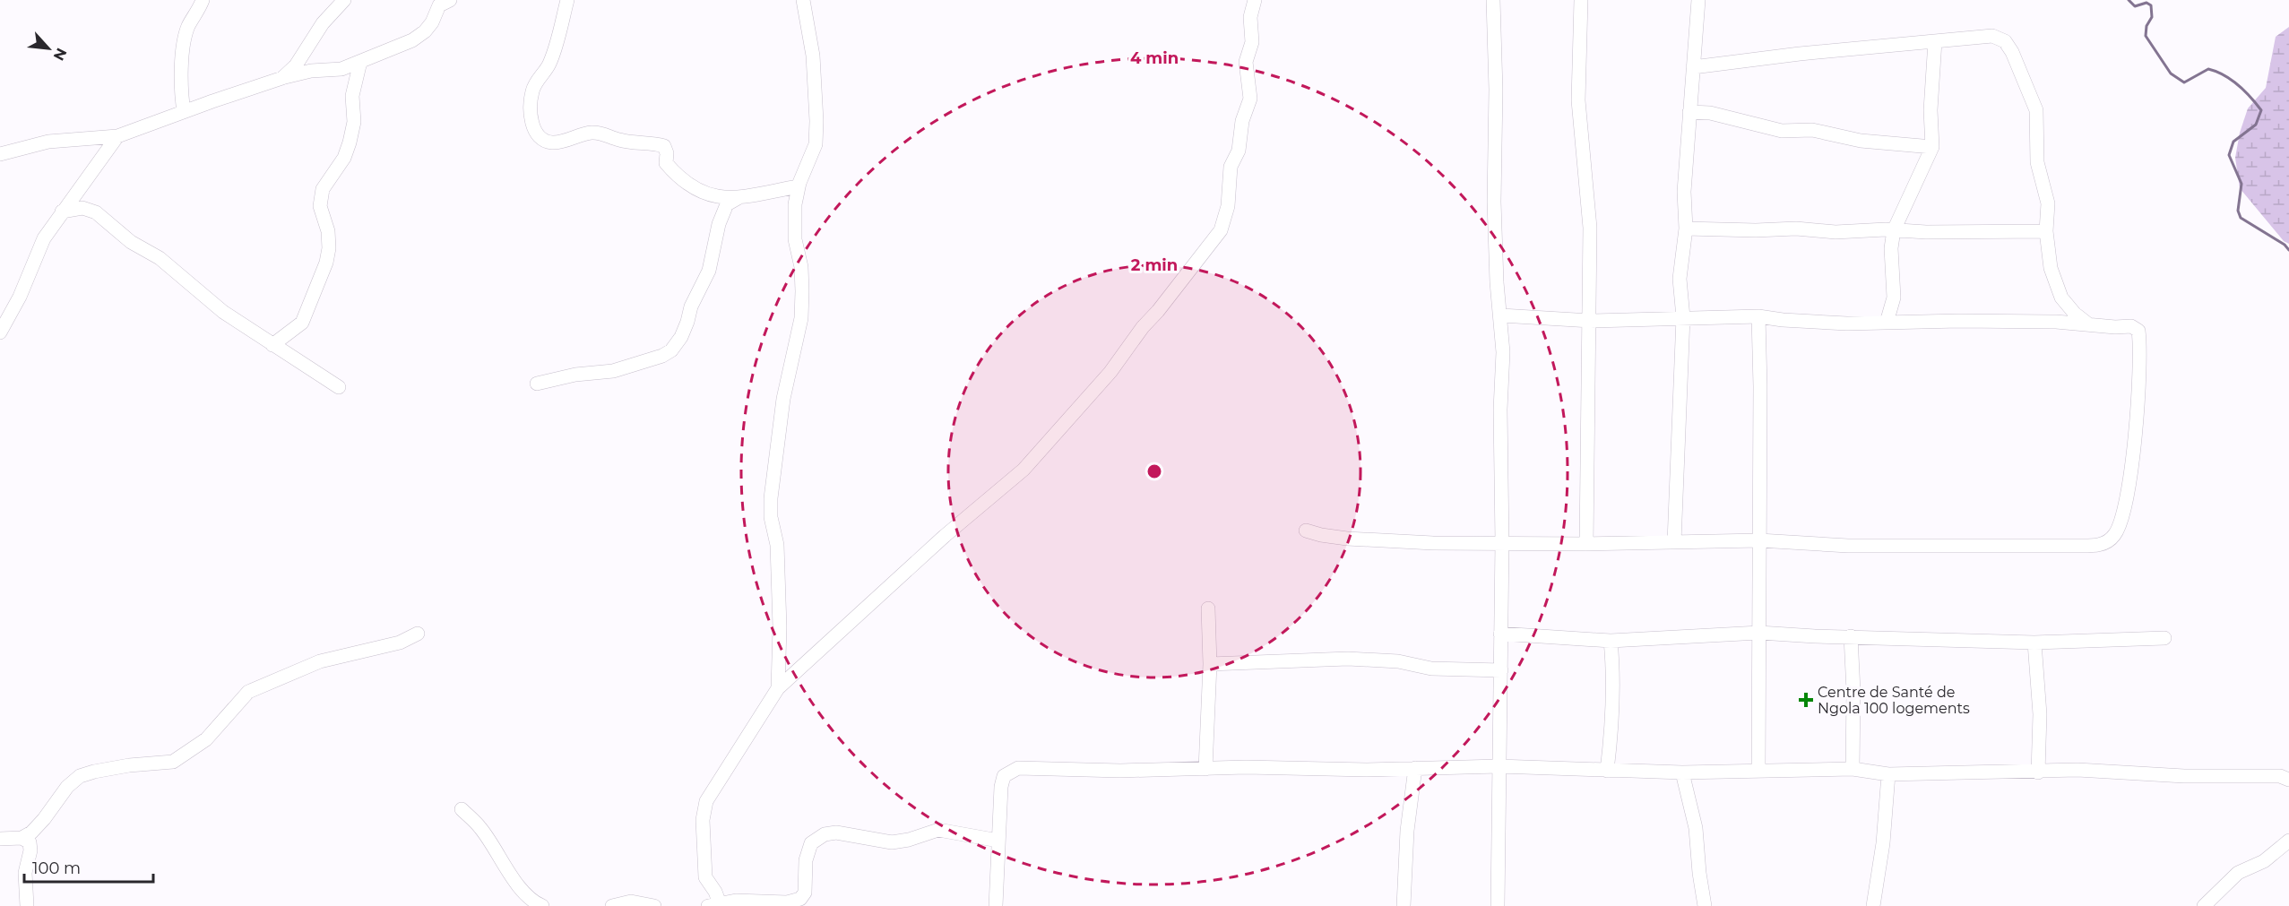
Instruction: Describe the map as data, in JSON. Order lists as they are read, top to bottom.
{
  "places": {
    "health": ["Centre de Santé de Ngola 100 logements"]
  },
  "scale_bar": "100 m",
  "north": "bottom right",
  "rings": ["4 min", "2 min"]
}
